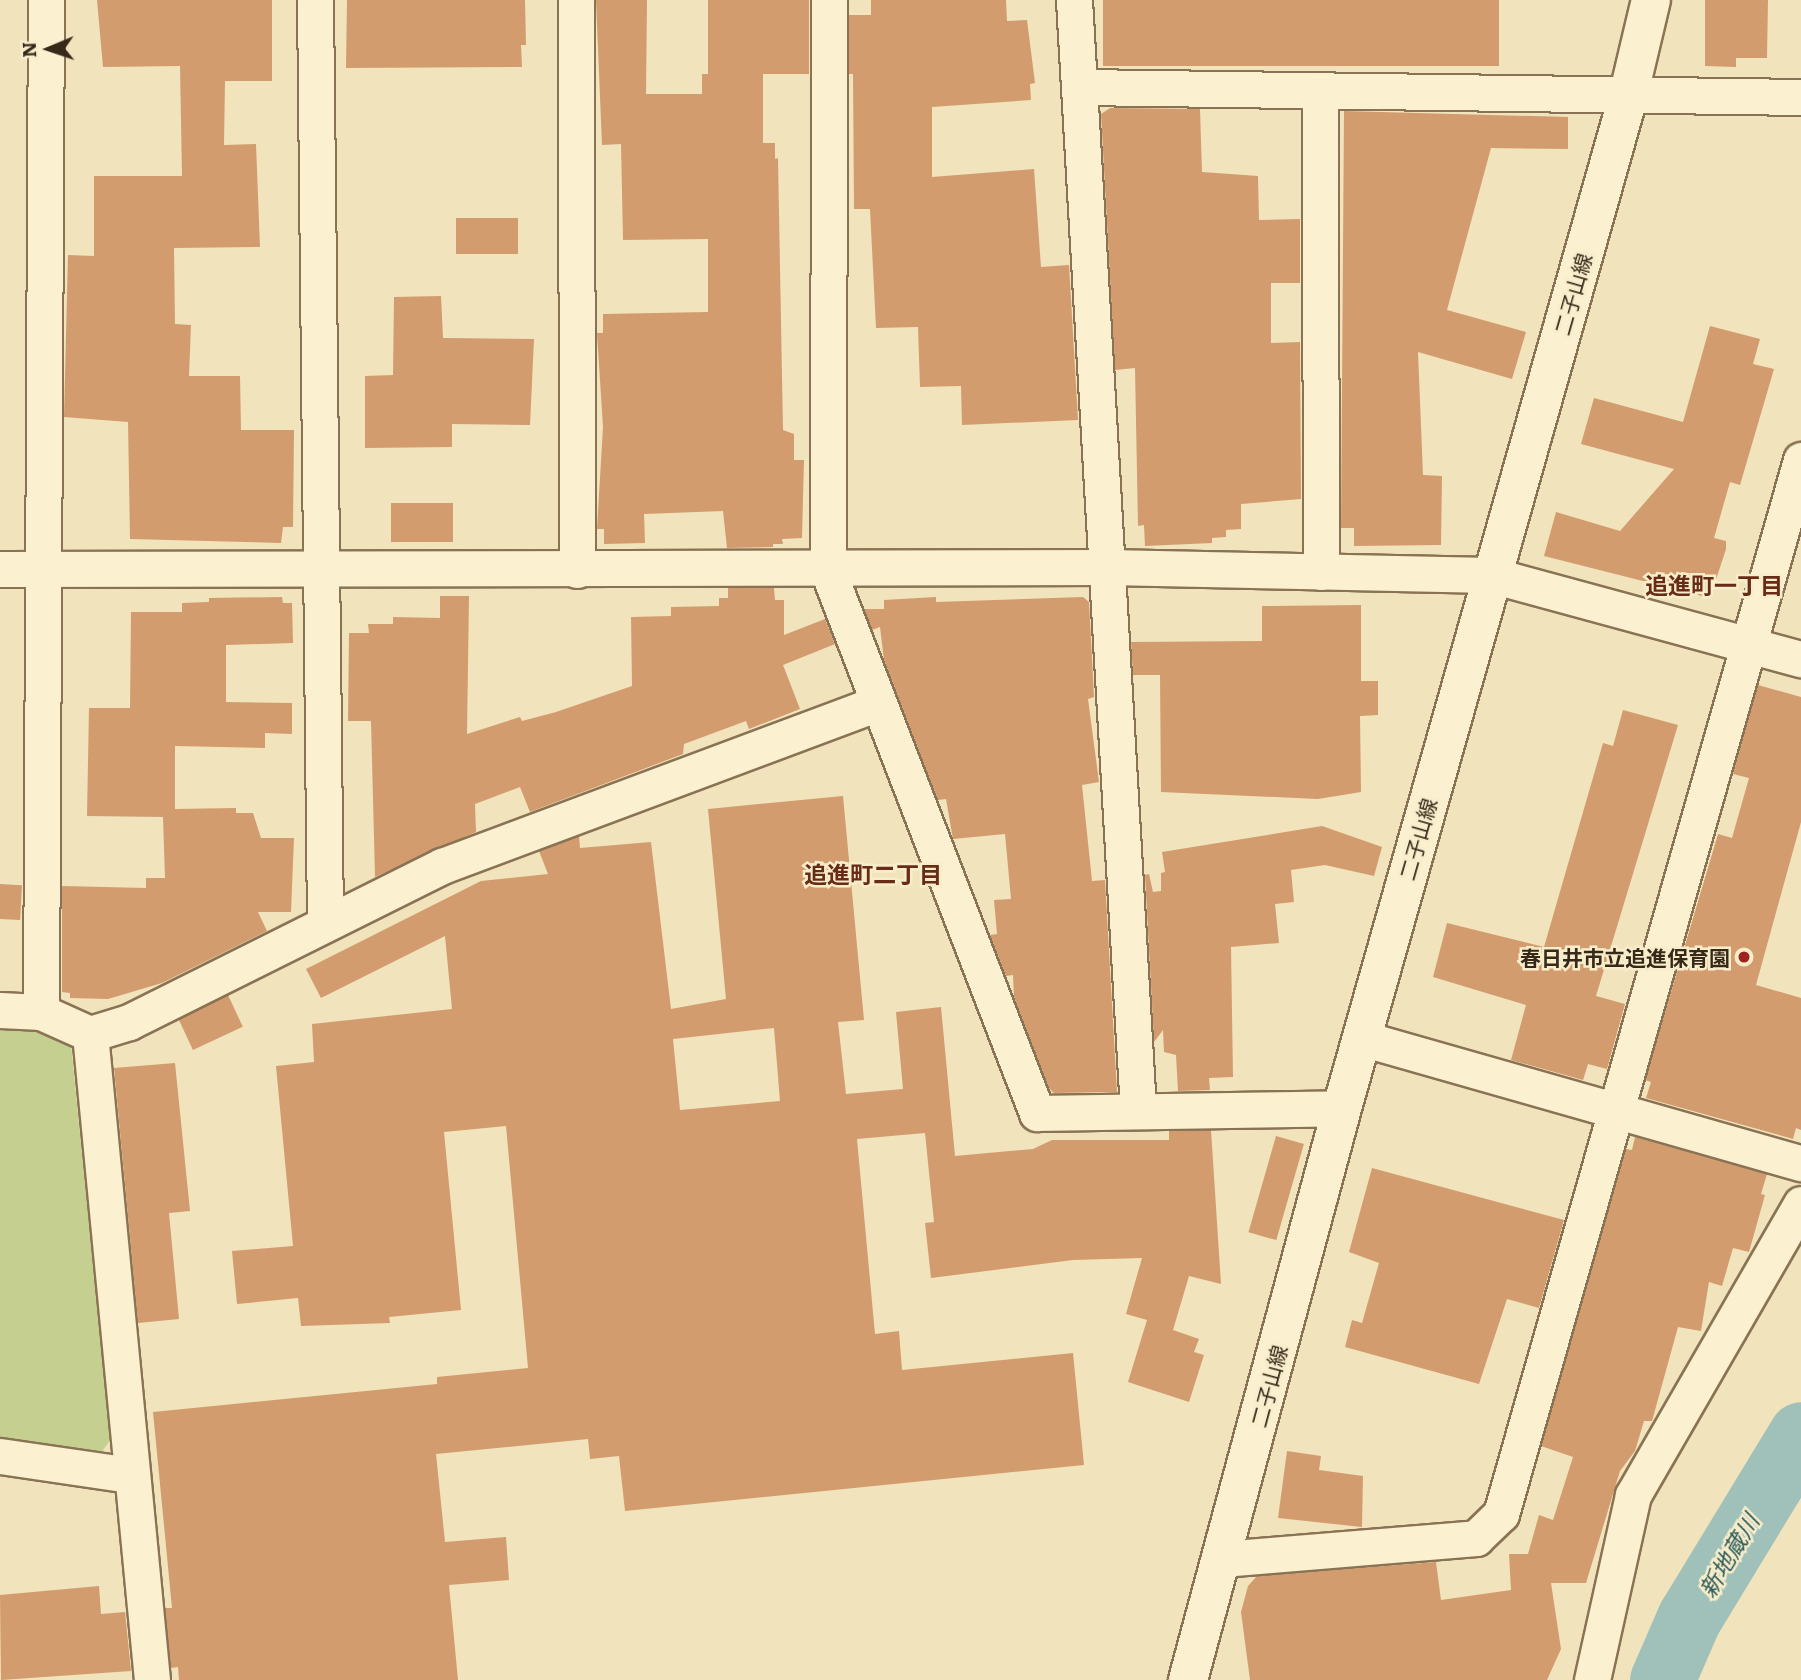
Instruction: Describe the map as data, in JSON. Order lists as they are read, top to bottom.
{
  "streets": {
    "street": ["二子山線"]
  },
  "districts": ["追進町一丁目", "追進町二丁目"],
  "water": ["新地蔵川"],
  "places": ["春日井市立追進保育園"],
  "north": "left"
}
